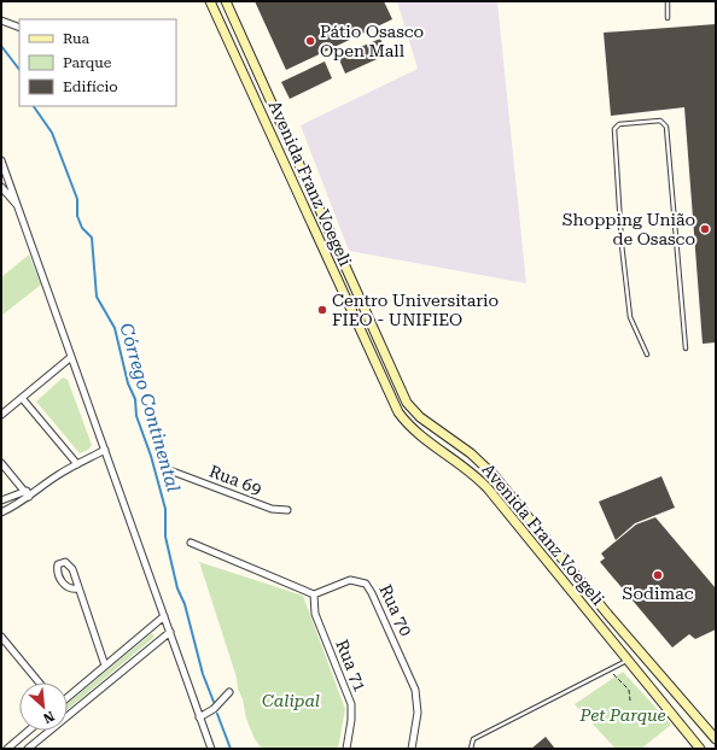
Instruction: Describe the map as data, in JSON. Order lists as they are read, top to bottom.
{
  "streets": {
    "main road": ["Avenida Franz Voegeli"],
    "street": ["Rua 69", "Rua 70", "Rua 71"]
  },
  "crossings": [
    ["Rua 70", "Rua 71"]
  ],
  "water": ["Córrego Continental"],
  "parks": ["Calipal", "Pet Parque"],
  "places": [
    "Pátio Osasco Open Mall",
    "Shopping União de Osasco",
    "Centro Universitario FIEO - UNIFIEO",
    "Sodimac"
  ],
  "legend": ["Rua", "Parque", "Edifício"],
  "north": "bottom right"
}
